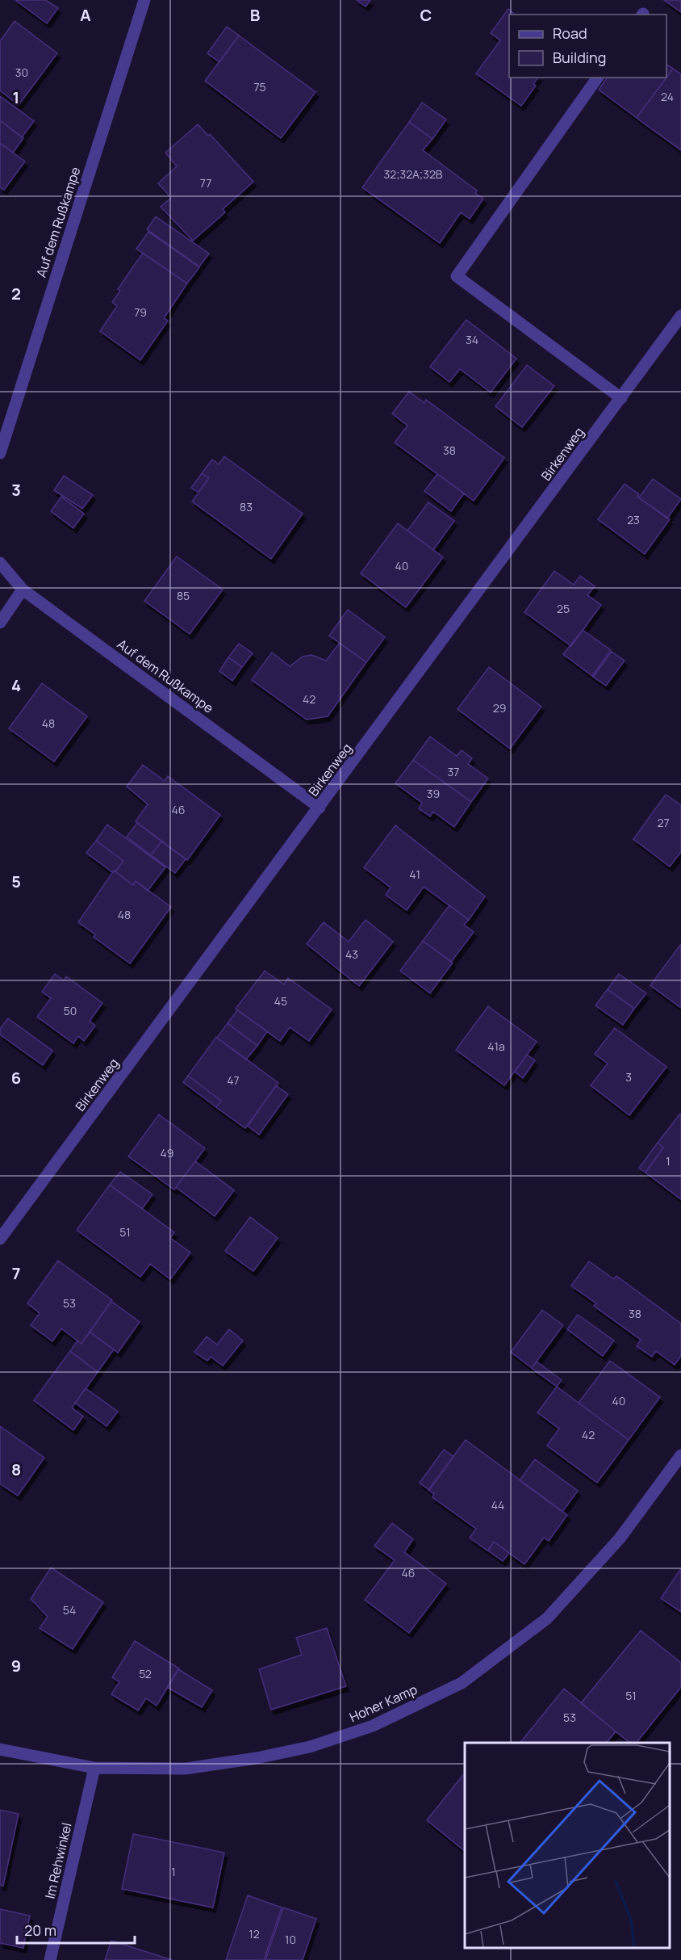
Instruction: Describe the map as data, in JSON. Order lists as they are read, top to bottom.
{
  "streets": {
    "street": [
      "Auf dem Rußkampe",
      "Birkenweg",
      "Hoher Kamp",
      "Im Rehwinkel"
    ]
  },
  "crossings": [
    ["Auf dem Rußkampe", "Birkenweg"],
    ["Hoher Kamp", "Im Rehwinkel"]
  ],
  "house_numbers": [
    "30",
    "75",
    "24",
    "32;32A;32B",
    "77",
    "79",
    "34",
    "38",
    "83",
    "23",
    "40",
    "85",
    "25",
    "42",
    "29",
    "48",
    "37",
    "39",
    "46",
    "27",
    "41",
    "48",
    "43",
    "45",
    "50",
    "41a",
    "3",
    "47",
    "49",
    "1",
    "51",
    "53",
    "38",
    "40",
    "42",
    "44",
    "46",
    "54",
    "52",
    "51",
    "53",
    "1",
    "12",
    "10"
  ],
  "legend": ["Road", "Building"],
  "scale_bar": "20 m",
  "grid": {
    "columns": ["A", "B", "C"],
    "rows": [
      "1",
      "2",
      "3",
      "4",
      "5",
      "6",
      "7",
      "8",
      "9"
    ]
  }
}
